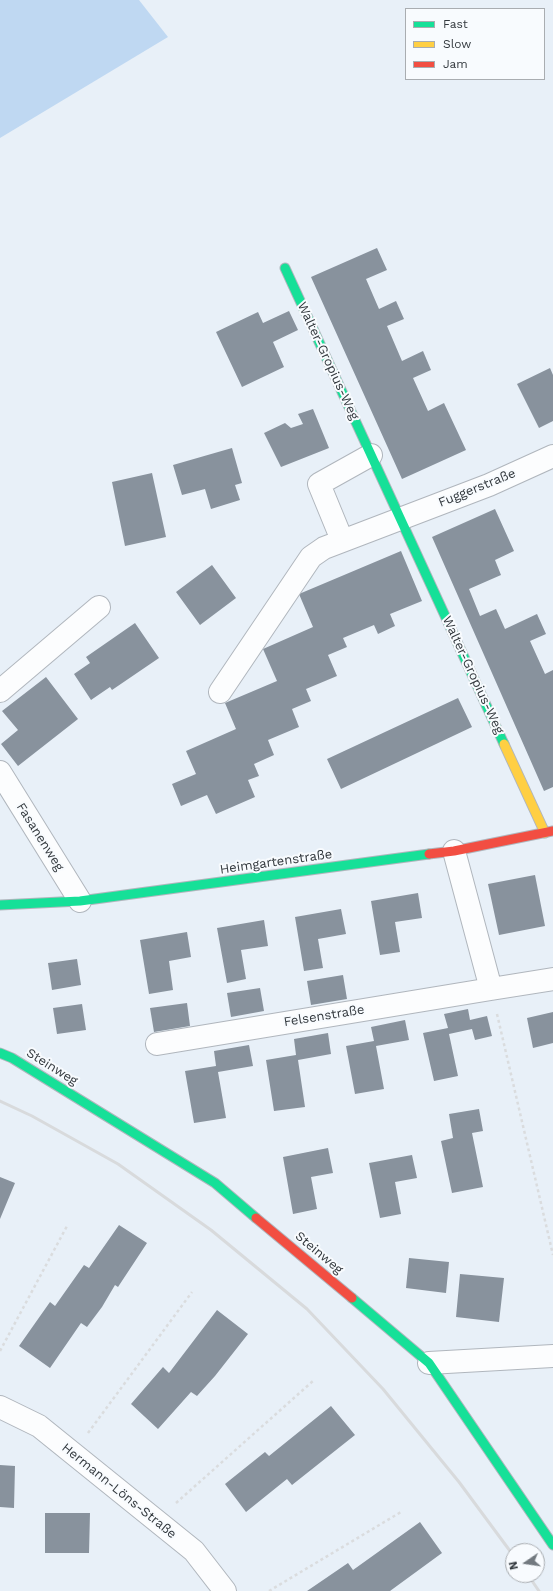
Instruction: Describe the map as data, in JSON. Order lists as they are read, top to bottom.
{
  "streets": {
    "street": [
      "Walter-Gropius-Weg",
      "Fuggerstraße",
      "Fasanenweg",
      "Heimgartenstraße",
      "Felsenstraße",
      "Steinweg",
      "Hermann-Löns-Straße"
    ]
  },
  "crossings": [
    ["Walter-Gropius-Weg", "Fuggerstraße"],
    ["Walter-Gropius-Weg", "Heimgartenstraße"],
    ["Fasanenweg", "Heimgartenstraße"]
  ],
  "legend": ["Fast", "Slow", "Jam"],
  "north": "left"
}
